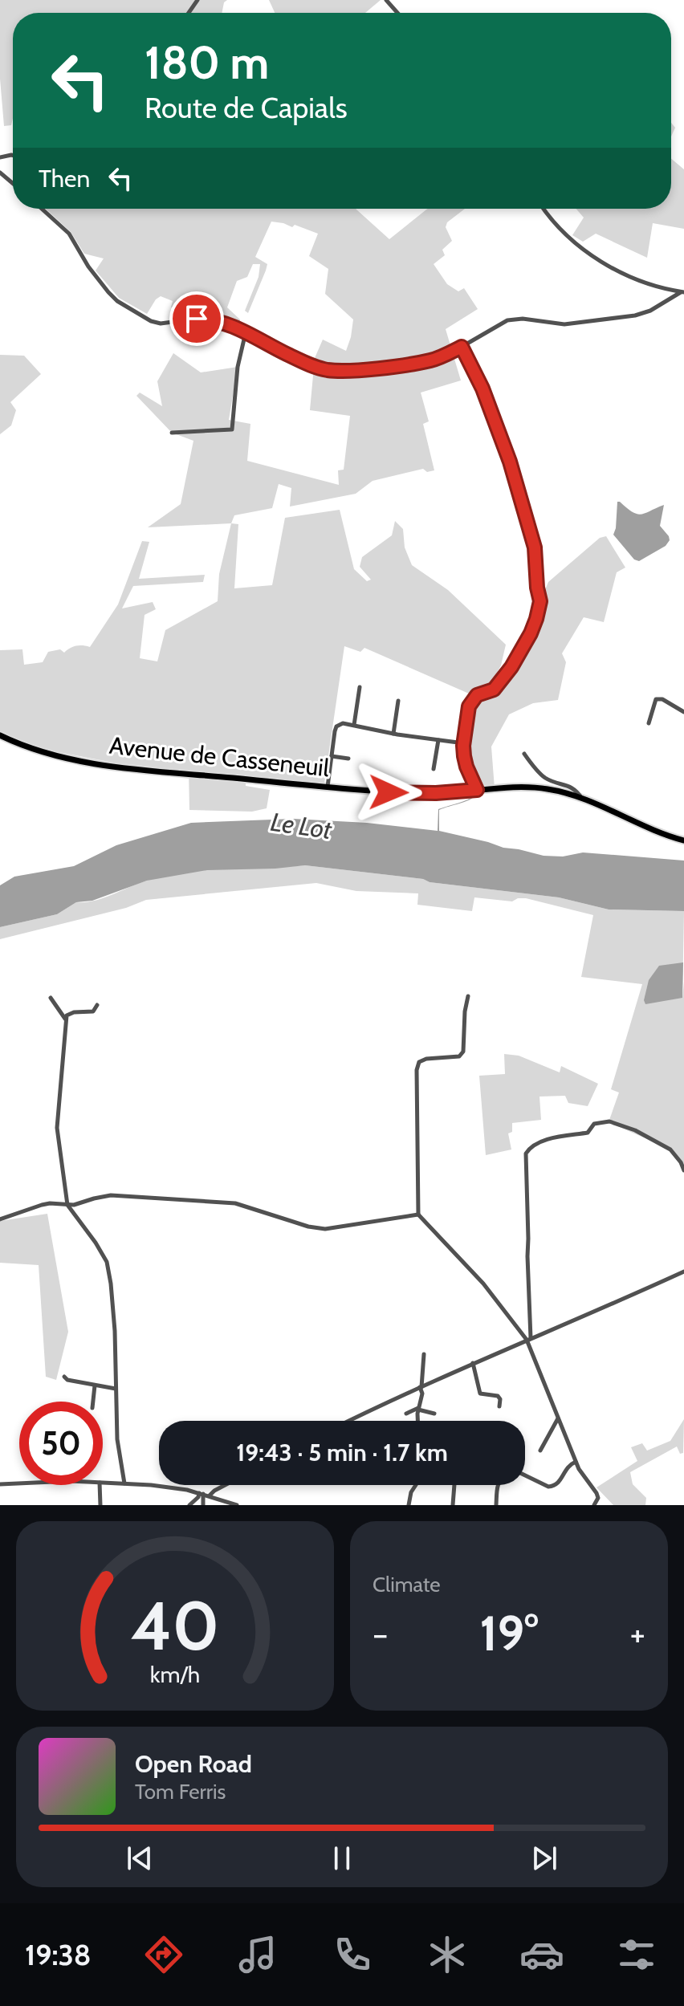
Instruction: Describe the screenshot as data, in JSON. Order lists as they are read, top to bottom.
{
  "streets": {
    "main road": ["Avenue de Casseneuil"]
  },
  "water": ["Le Lot"],
  "page": {
    "turn": ["180 m", "Route de Capials"],
    "then": "Then",
    "limit": "50",
    "trip": "19:43 · 5 min · 1.7 km",
    "tile": "Climate",
    "heat": ["−", "19°", "+"],
    "song": ["Open Road", "Tom Ferris"],
    "tabs": "19:38",
    "gauge": ["40", "km/h"]
  }
}
